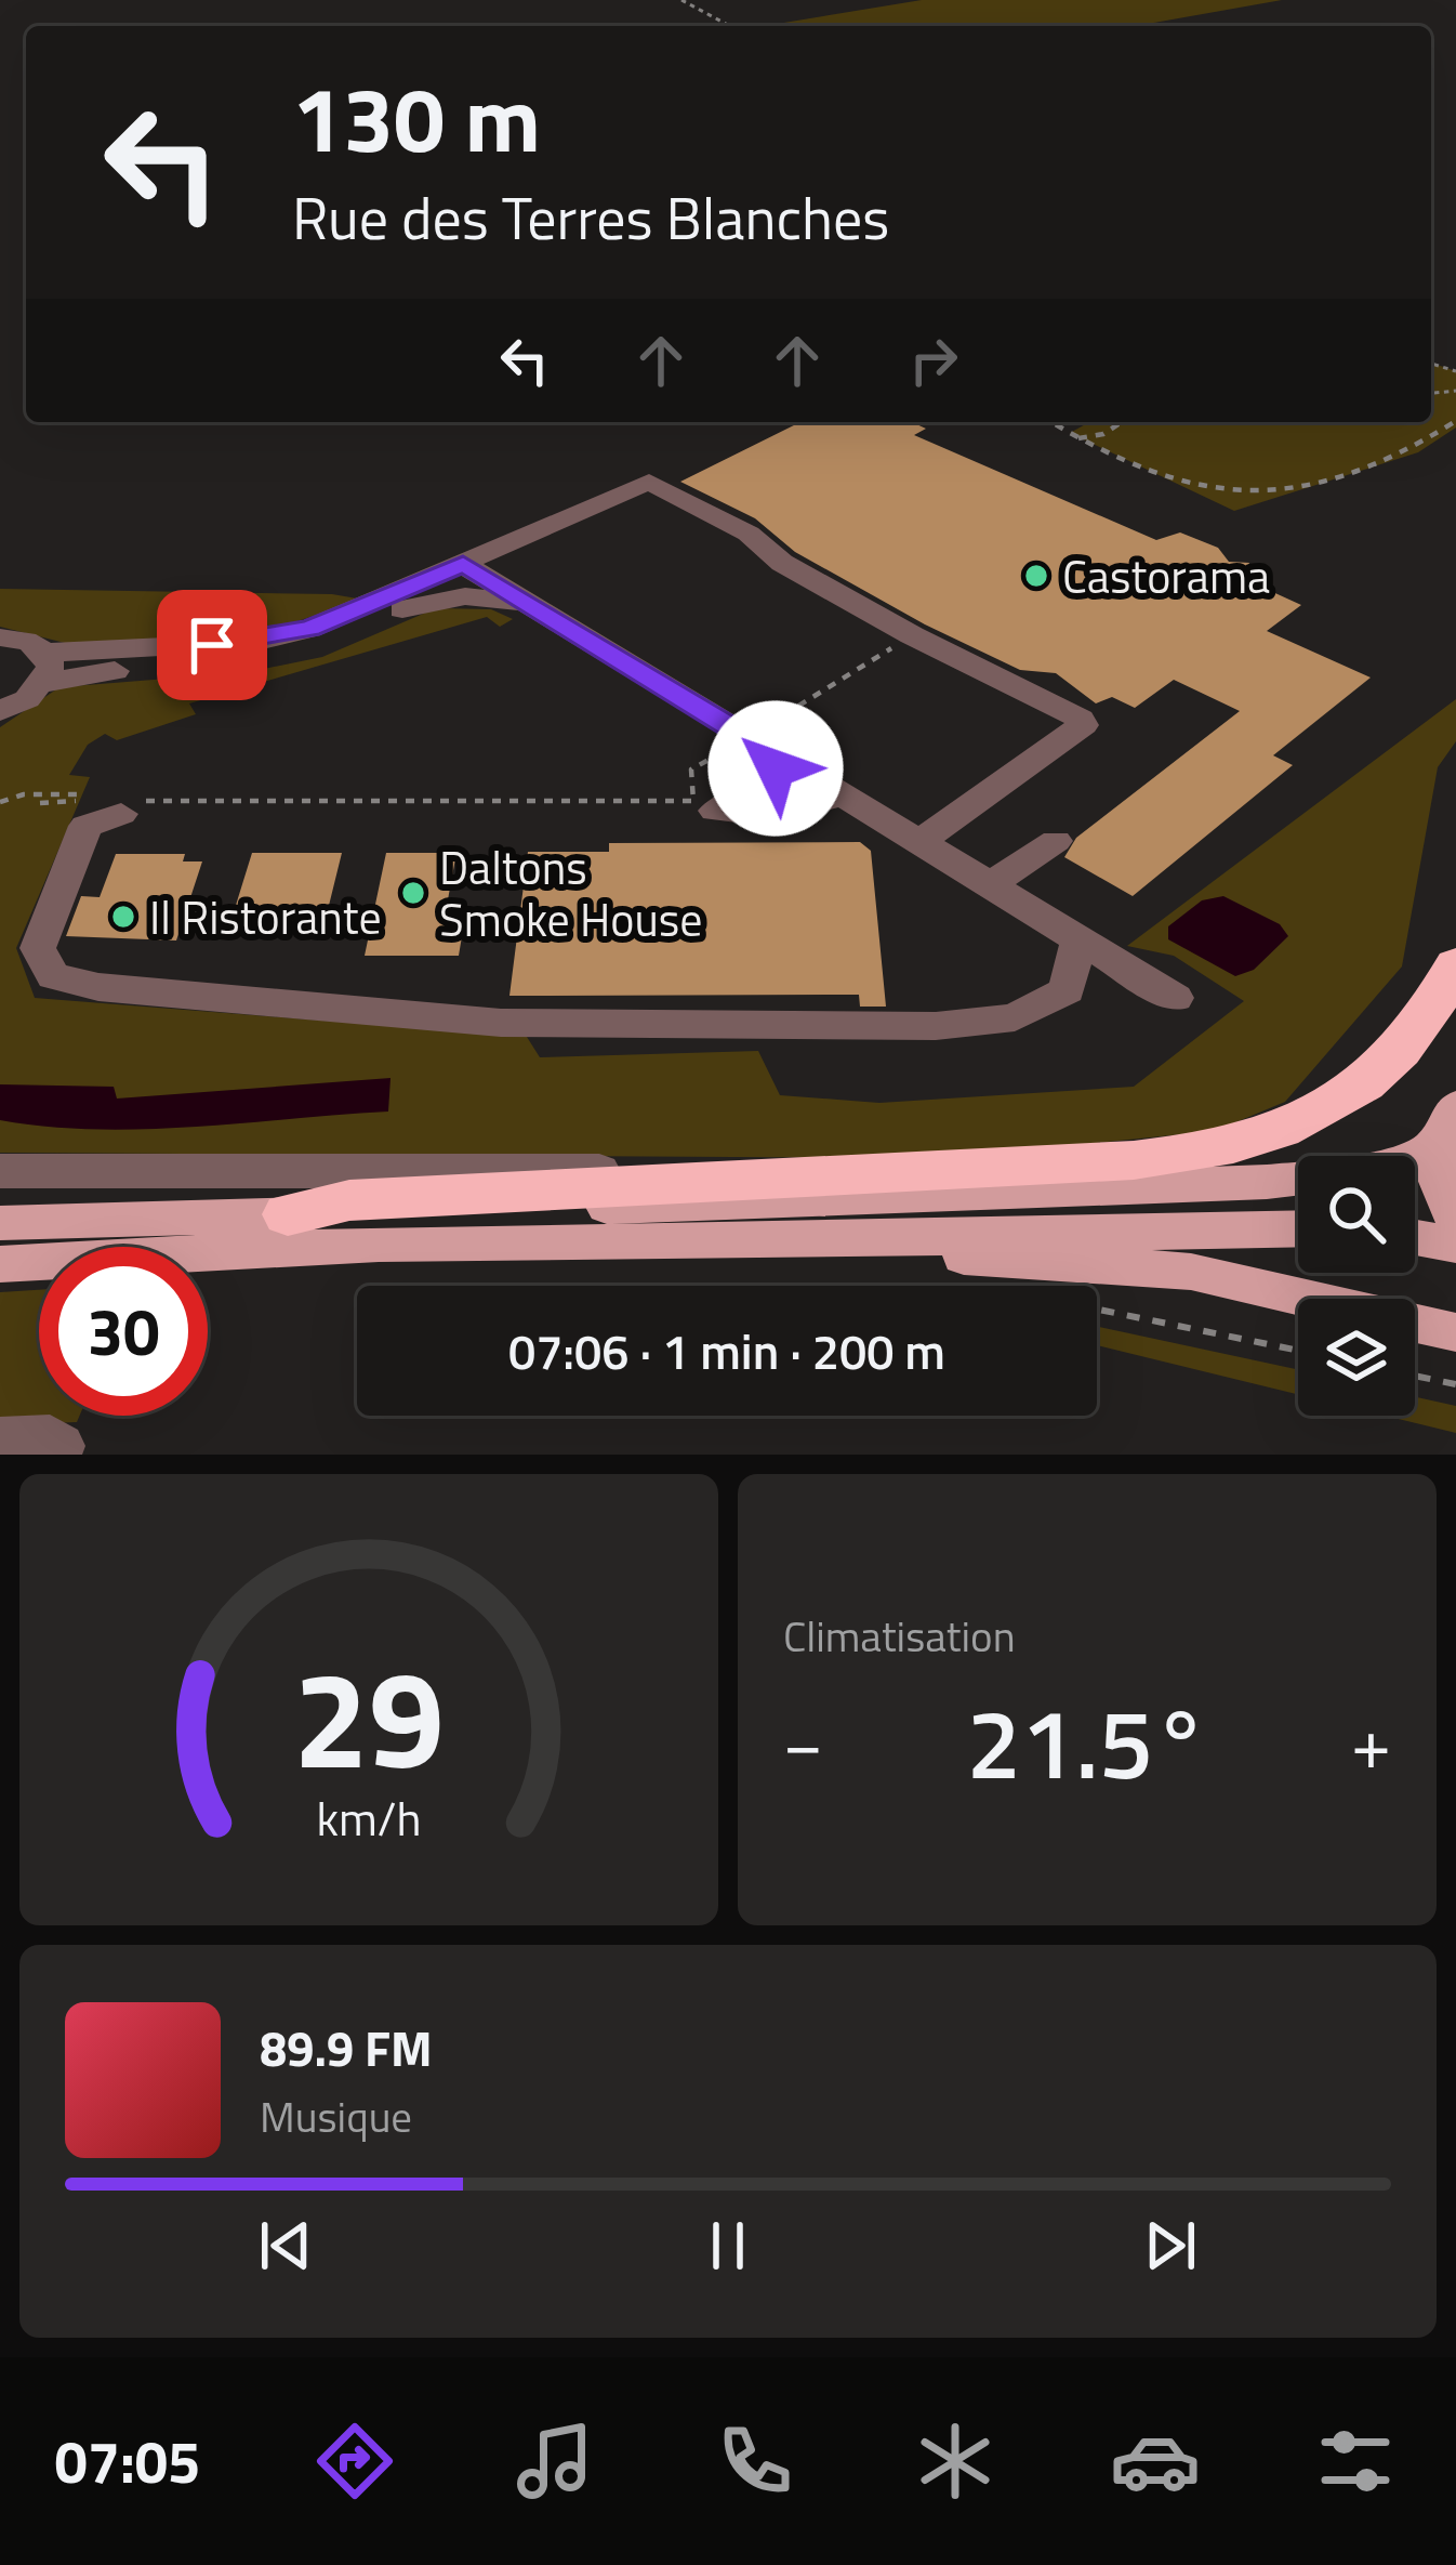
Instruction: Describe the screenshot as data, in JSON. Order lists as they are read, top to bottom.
{
  "places": ["Castorama", "Daltons Smoke House", "Il Ristorante"],
  "page": {
    "turn": ["130 m", "Rue des Terres Blanches"],
    "limit": "30",
    "trip": "07:06 · 1 min · 200 m",
    "tile": "Climatisation",
    "heat": ["−", "21.5°", "+"],
    "song": ["89.9 FM", "Musique"],
    "tabs": "07:05",
    "gauge": ["29", "km/h"]
  }
}
